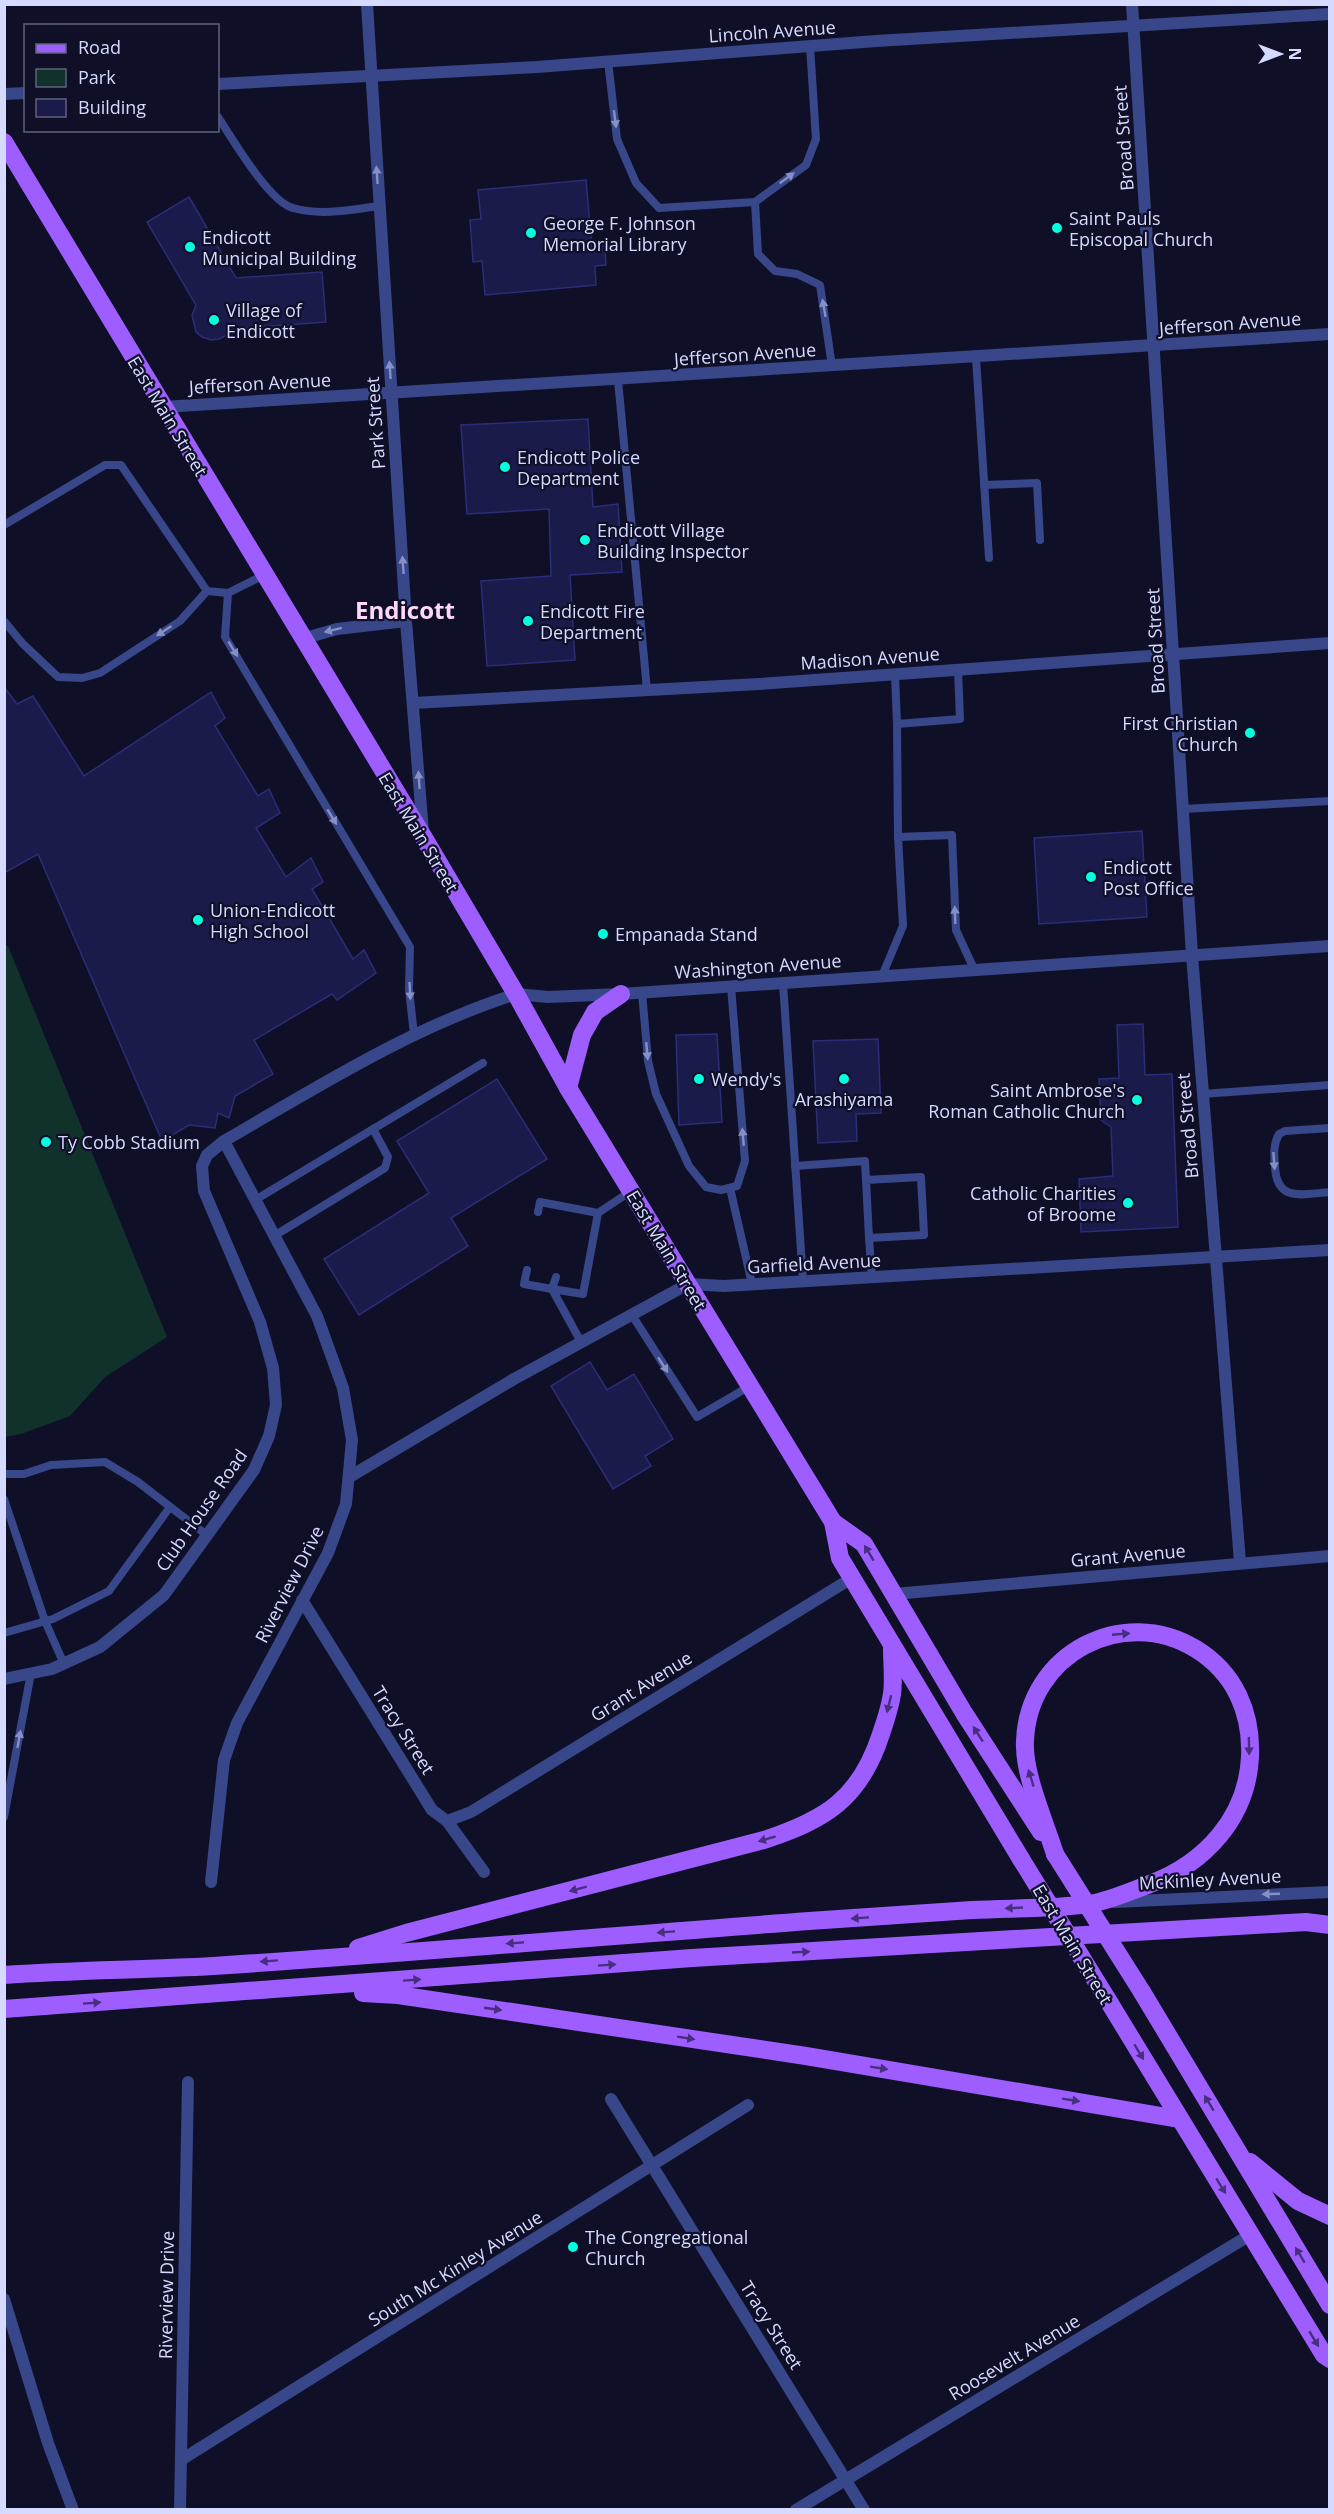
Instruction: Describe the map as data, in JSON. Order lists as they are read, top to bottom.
{
  "streets": {
    "main road": ["East Main Street"],
    "street": [
      "Lincoln Avenue",
      "Broad Street",
      "Jefferson Avenue",
      "Park Street",
      "Madison Avenue",
      "Washington Avenue",
      "Garfield Avenue",
      "Club House Road",
      "Grant Avenue",
      "Riverview Drive",
      "Tracy Street",
      "McKinley Avenue",
      "South Mc Kinley Avenue",
      "Roosevelt Avenue"
    ]
  },
  "crossings": [
    ["Lincoln Avenue", "Broad Street"],
    ["Lincoln Avenue", "Park Street"],
    ["Broad Street", "Jefferson Avenue"],
    ["Broad Street", "Madison Avenue"],
    ["Broad Street", "Washington Avenue"],
    ["Broad Street", "Garfield Avenue"],
    ["Broad Street", "Grant Avenue"],
    ["Jefferson Avenue", "East Main Street"],
    ["Jefferson Avenue", "Park Street"],
    ["East Main Street", "Park Street"],
    ["East Main Street", "Washington Avenue"],
    ["East Main Street", "Garfield Avenue"],
    ["East Main Street", "Grant Avenue"],
    ["East Main Street", "Roosevelt Avenue"],
    ["Park Street", "Madison Avenue"],
    ["Washington Avenue", "Club House Road"],
    ["Washington Avenue", "Riverview Drive"],
    ["Garfield Avenue", "Riverview Drive"],
    ["Club House Road", "Riverview Drive"],
    ["Grant Avenue", "Tracy Street"],
    ["Riverview Drive", "Tracy Street"],
    ["Riverview Drive", "South Mc Kinley Avenue"],
    ["Tracy Street", "South Mc Kinley Avenue"],
    ["Tracy Street", "Roosevelt Avenue"]
  ],
  "one_way": ["Park Street", "McKinley Avenue"],
  "districts": ["Endicott"],
  "places": [
    "Saint Pauls Episcopal Church",
    "George F. Johnson Memorial Library",
    "Endicott Municipal Building",
    "Village of Endicott",
    "Endicott Police Department",
    "Endicott Village Building Inspector",
    "Endicott Fire Department",
    "First Christian Church",
    "Endicott Post Office",
    "Union-Endicott High School",
    "Empanada Stand",
    "Wendy's",
    "Arashiyama",
    "Saint Ambrose's Roman Catholic Church",
    "Ty Cobb Stadium",
    "Catholic Charities of Broome",
    "The Congregational Church"
  ],
  "legend": ["Road", "Park", "Building"],
  "north": "right"
}
